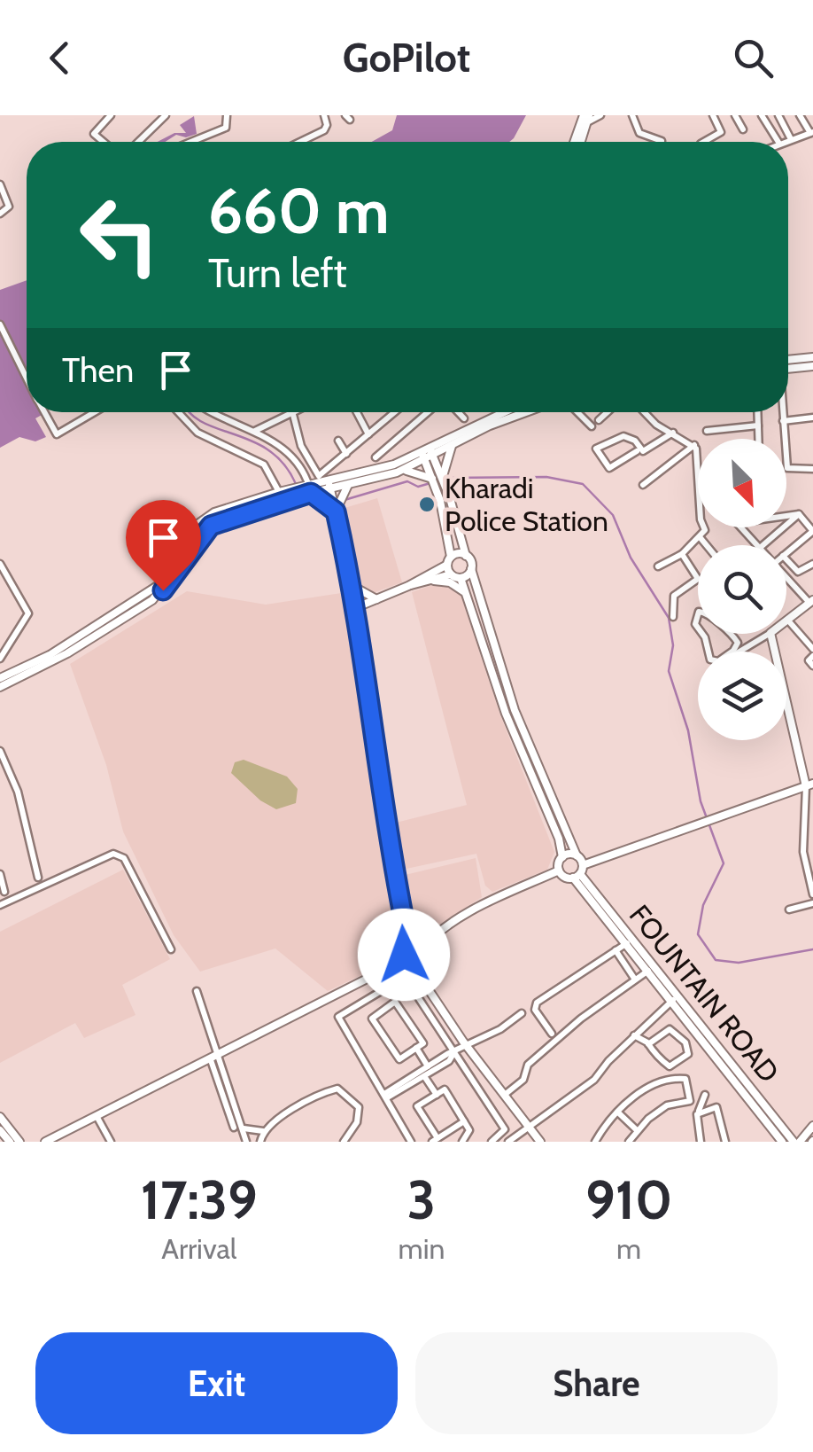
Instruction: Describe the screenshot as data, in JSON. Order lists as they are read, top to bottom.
{
  "streets": {
    "street": ["FOUNTAIN ROAD"]
  },
  "places": ["Kharadi Police Station"],
  "north": "bottom right",
  "page": {
    "header": "GoPilot",
    "turn": ["660 m", "Turn left"],
    "then": "Then",
    "eta": [
      "17:39",
      "Arrival",
      "3",
      "min",
      "910",
      "m"
    ],
    "buttons": ["Exit", "Share"]
  }
}
